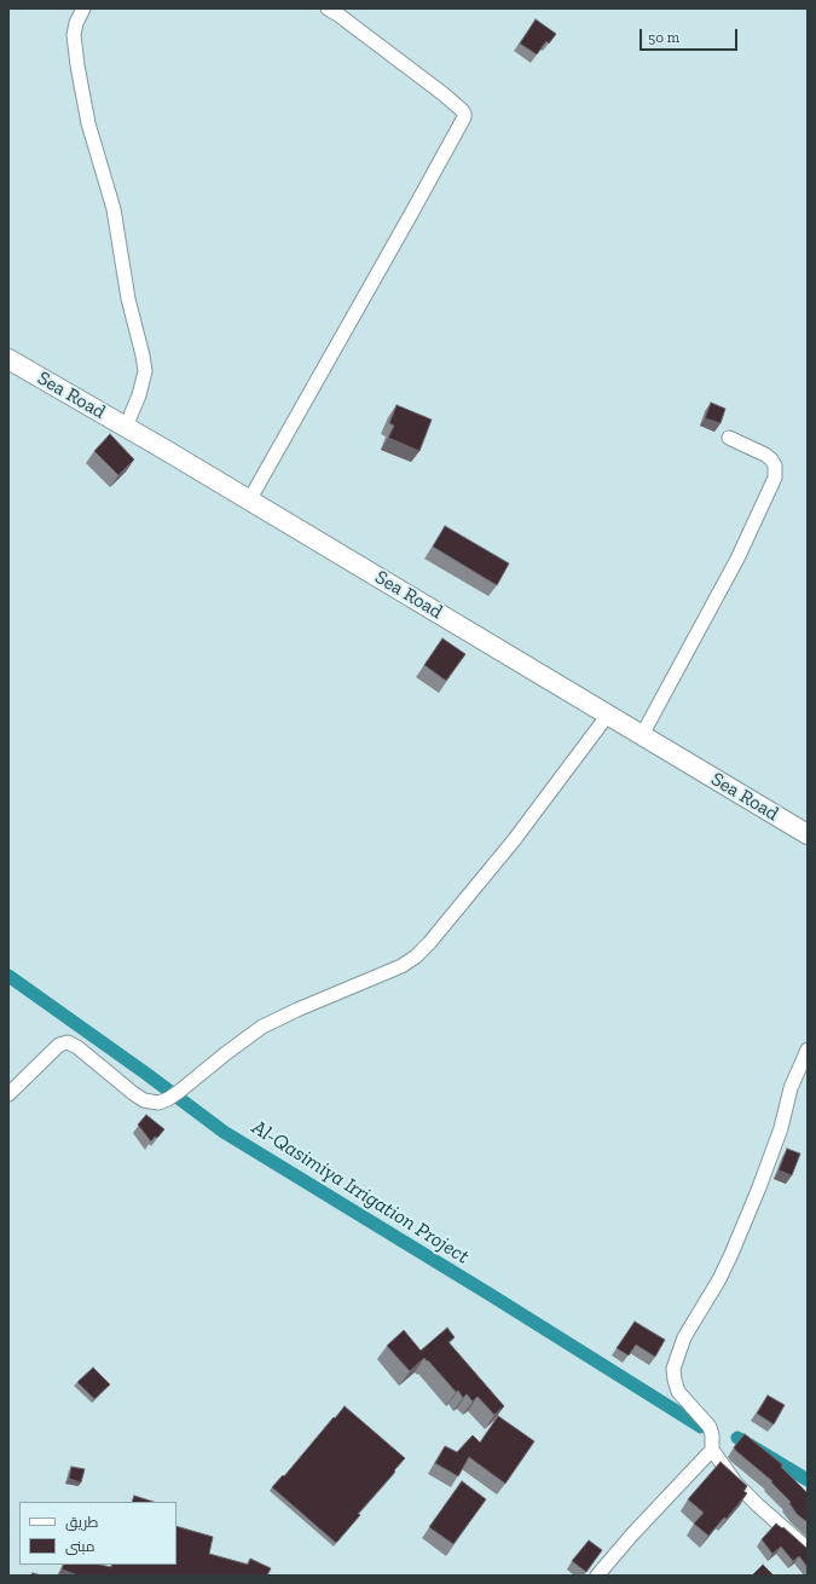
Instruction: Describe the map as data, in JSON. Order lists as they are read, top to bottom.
{
  "streets": {
    "highway": ["Sea Road"]
  },
  "water": ["Al-Qasimiya Irrigation Project"],
  "legend": ["طريق", "مبنى"],
  "scale_bar": "50 m"
}
